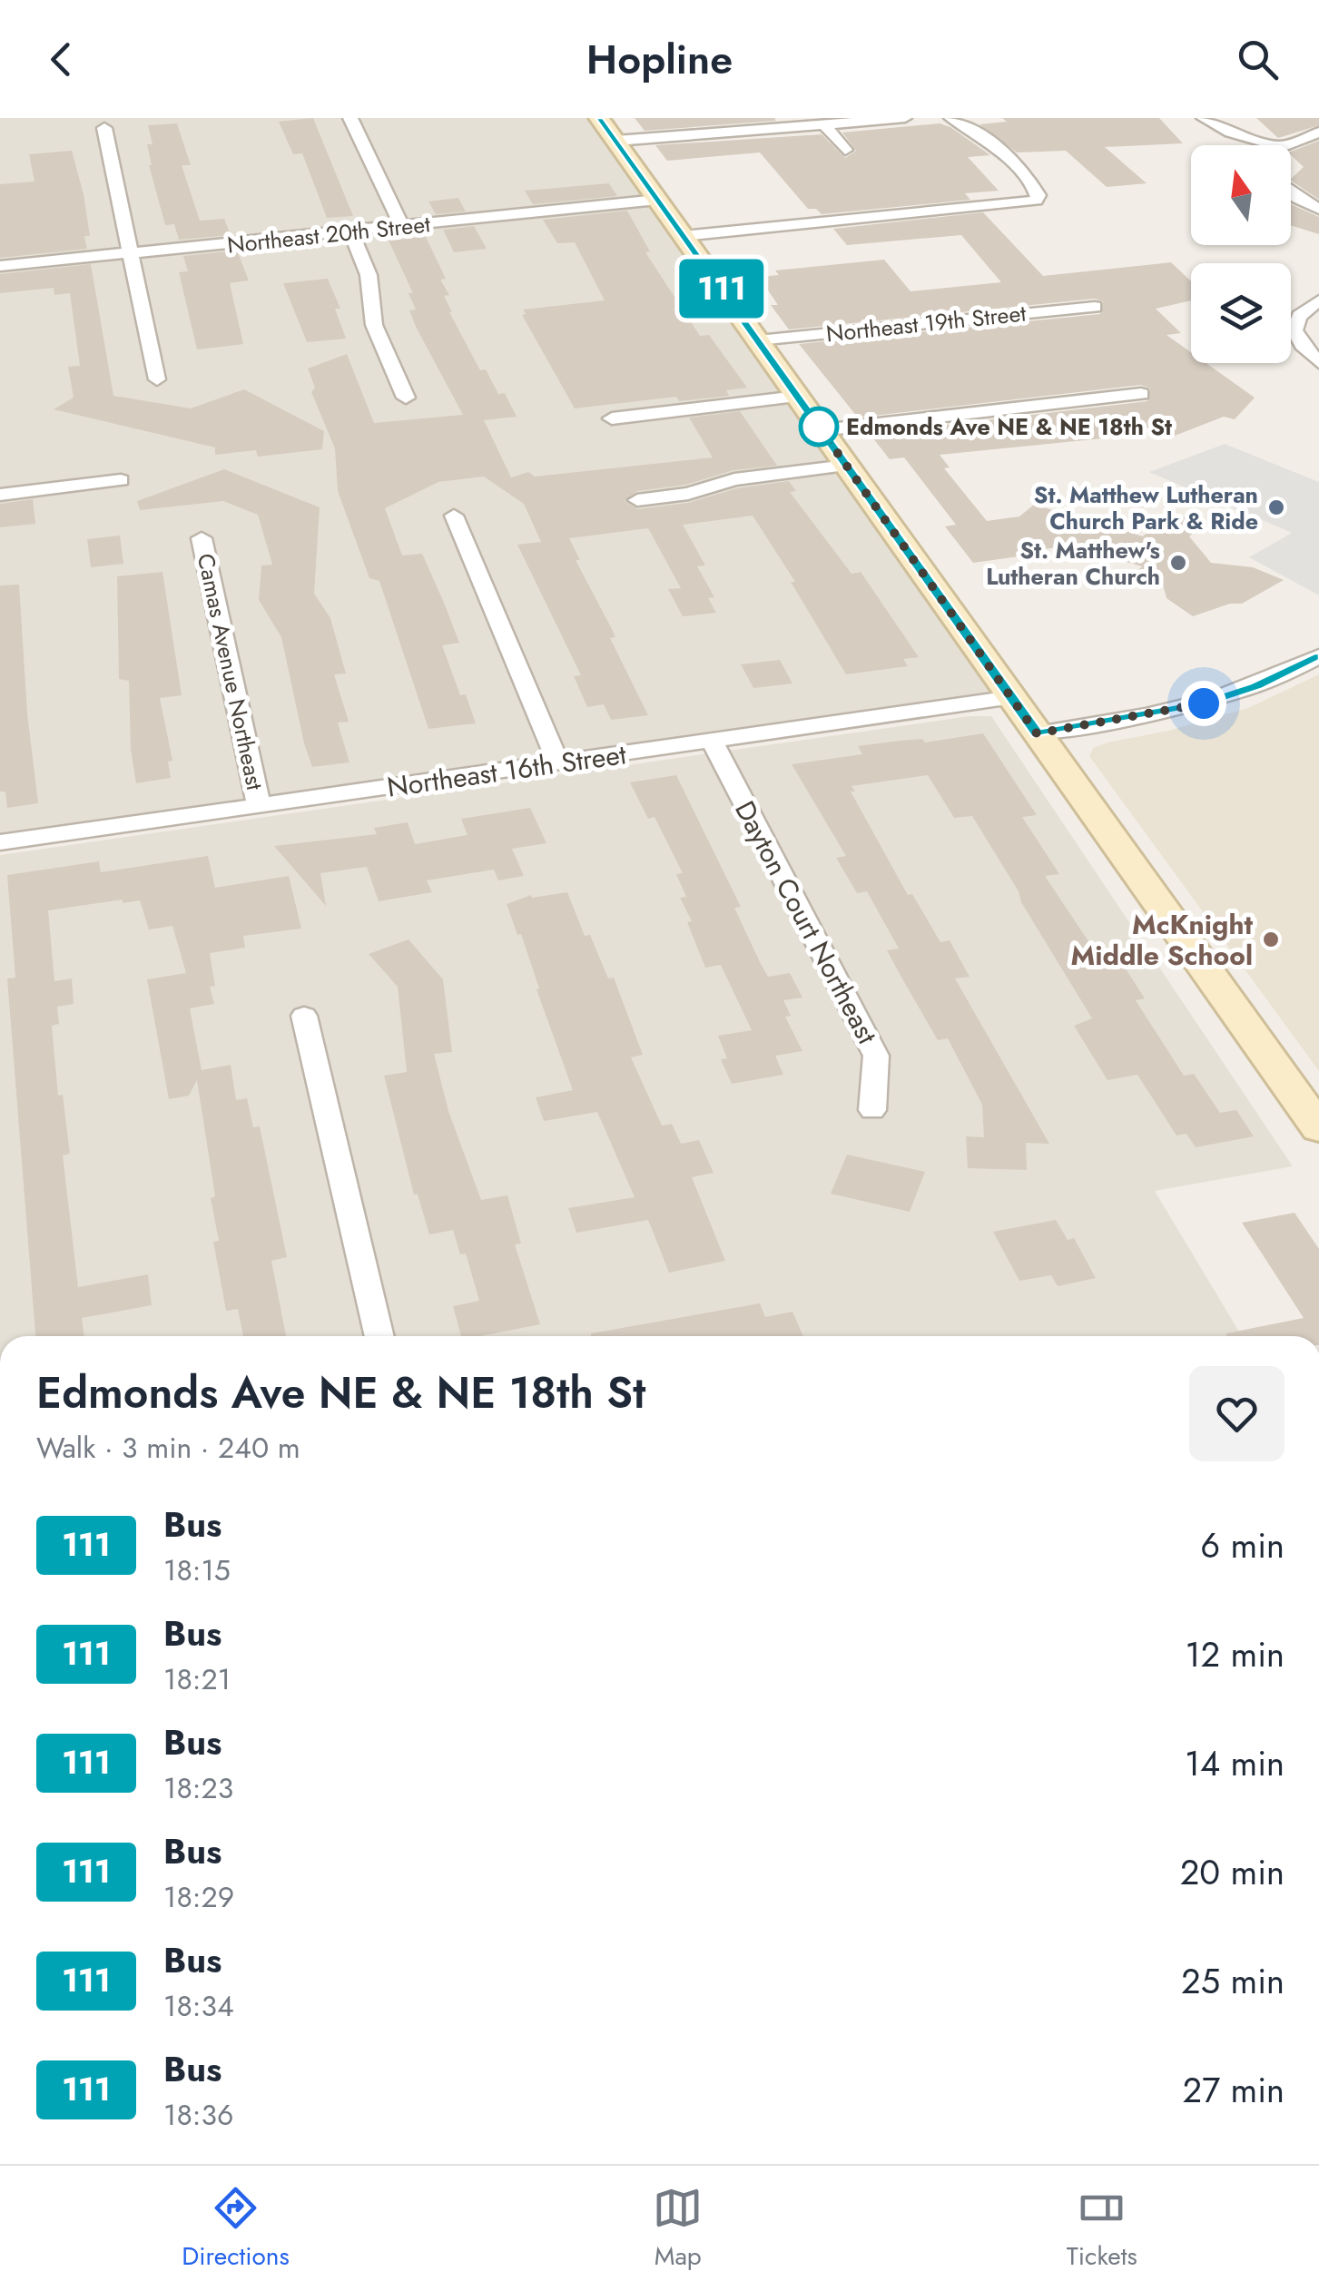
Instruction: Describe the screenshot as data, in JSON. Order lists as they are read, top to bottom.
{
  "streets": {
    "street": [
      "Northeast 20th Street",
      "Northeast 19th Street",
      "Camas Avenue Northeast",
      "Northeast 16th Street",
      "Dayton Court Northeast"
    ]
  },
  "crossings": [
    ["Camas Avenue Northeast", "Northeast 16th Street"],
    ["Northeast 16th Street", "Dayton Court Northeast"]
  ],
  "places": [
    "Edmonds Ave NE & NE 18th St",
    "St. Matthew Lutheran Church Park & Ride",
    "St. Matthew's Lutheran Church",
    "McKnight Middle School"
  ],
  "lines": ["bus line 111"],
  "north": "top",
  "page": {
    "header": "Hopline",
    "on_map": "111",
    "heading": ["Edmonds Ave NE & NE 18th St", "Walk · 3 min · 240 m"],
    "list": [
      {
        "mark": "111",
        "name": "Bus",
        "note": "18:15",
        "value": "6 min"
      },
      {
        "mark": "111",
        "name": "Bus",
        "note": "18:21",
        "value": "12 min"
      },
      {
        "mark": "111",
        "name": "Bus",
        "note": "18:23",
        "value": "14 min"
      },
      {
        "mark": "111",
        "name": "Bus",
        "note": "18:29",
        "value": "20 min"
      },
      {
        "mark": "111",
        "name": "Bus",
        "note": "18:34",
        "value": "25 min"
      },
      {
        "mark": "111",
        "name": "Bus",
        "note": "18:36",
        "value": "27 min"
      }
    ],
    "tabs": ["Directions", "Map", "Tickets"]
  }
}
